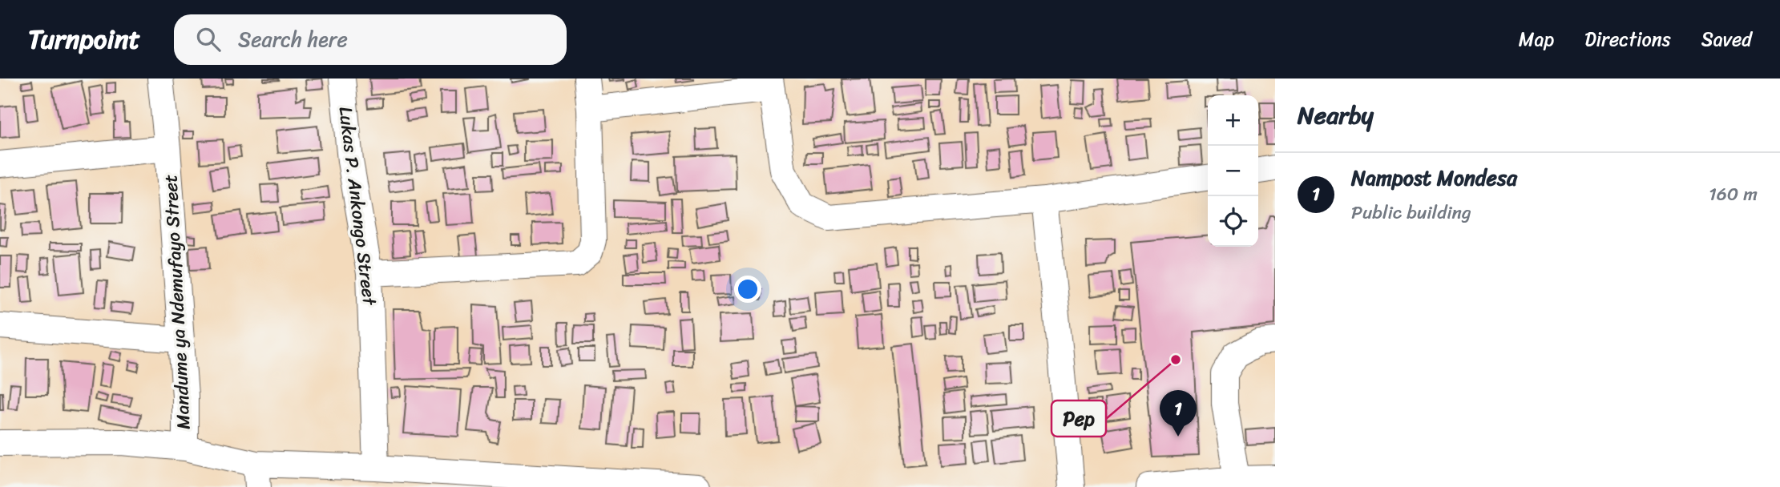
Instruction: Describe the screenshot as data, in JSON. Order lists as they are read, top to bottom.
{
  "streets": {
    "street": ["Lukas P. Ankongo Street", "Mandume ya Ndemufayo Street"]
  },
  "crossings": [
    ["Lukas P. Ankongo Street", "Mandume ya Ndemufayo Street"]
  ],
  "places": ["Pep"],
  "page": {
    "header": "Turnpoint",
    "search": "Search here",
    "nav": ["Map", "Directions", "Saved"],
    "heading": "Nearby",
    "map_buttons": ["+", "−"],
    "list": [
      {
        "mark": "1",
        "name": "Nampost Mondesa",
        "note": "Public building",
        "value": "160 m"
      }
    ],
    "pins": "1"
  }
}
